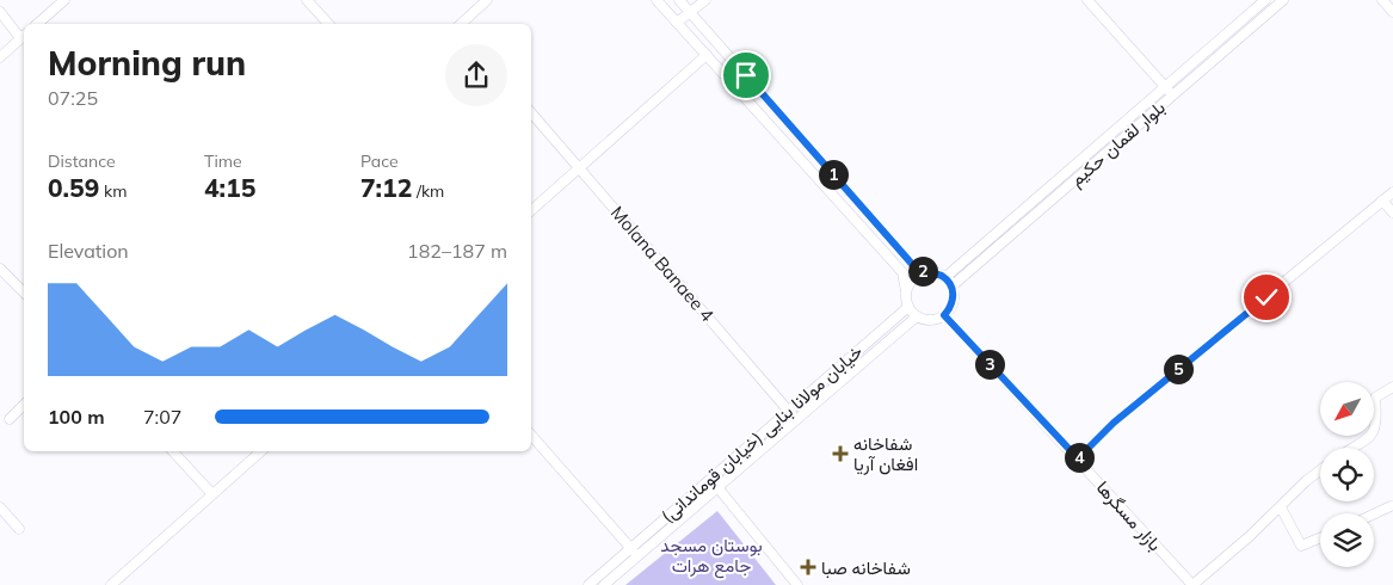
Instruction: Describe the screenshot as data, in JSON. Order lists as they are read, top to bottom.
{
  "streets": {
    "street": [
      "بلوار لقمان حکیم",
      "Molana Banaee 4",
      "خیابان مولانا بنایی (خیابان قوماندانی)",
      "بازار مسگرها"
    ]
  },
  "crossings": [
    ["بلوار لقمان حکیم", "خیابان مولانا بنایی (خیابان قوماندانی)"],
    ["بلوار لقمان حکیم", "بازار مسگرها"],
    ["Molana Banaee 4", "خیابان مولانا بنایی (خیابان قوماندانی)"],
    ["خیابان مولانا بنایی (خیابان قوماندانی)", "بازار مسگرها"]
  ],
  "parks": ["بوستان مسجد جامع هرات"],
  "places": {
    "health": ["شفاخانه افغان آریا", "شفاخانه صبا"]
  },
  "north": "bottom left",
  "page": {
    "heading": ["Morning run", "07:25"],
    "stats": [
      ["Distance", "0.59 km"],
      ["Time", "4:15"],
      ["Pace", "7:12 /km"]
    ],
    "pins": [
      "1",
      "2",
      "3",
      "5",
      "4"
    ],
    "chart": ["Elevation", "182–187 m"],
    "list": [
      {
        "name": "100 m",
        "note": "7:07"
      }
    ]
  }
}
